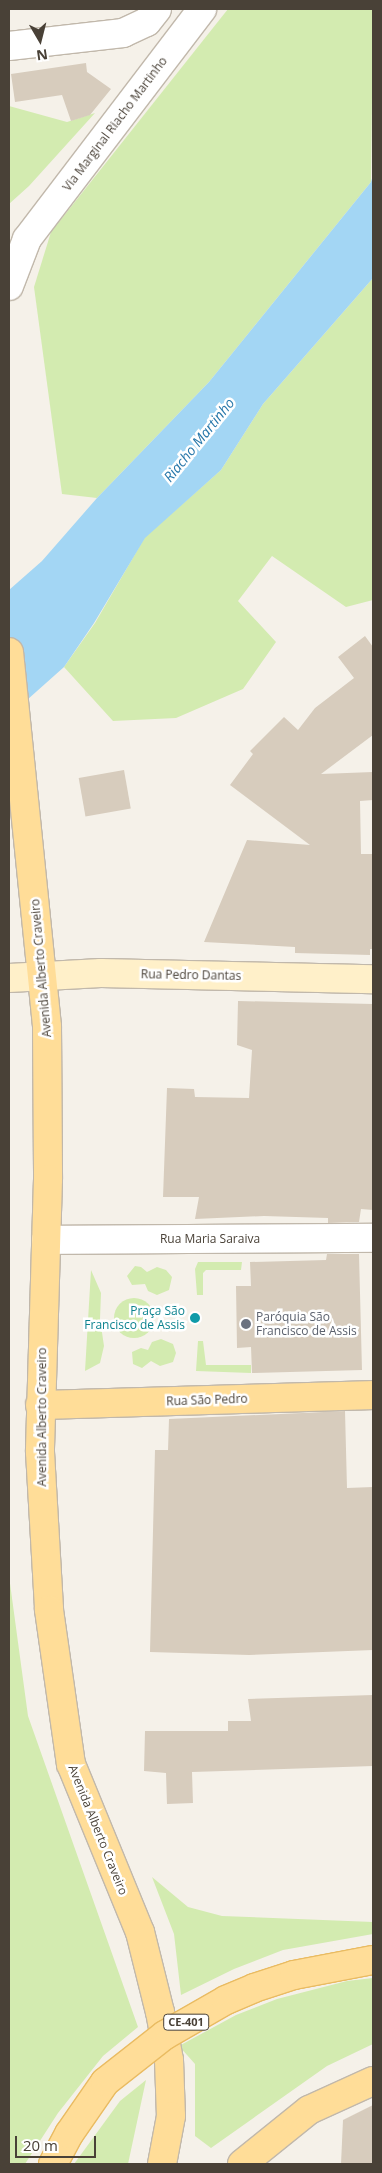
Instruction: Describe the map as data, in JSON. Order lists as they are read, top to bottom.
{
  "streets": {
    "main road": [
      "Avenida Alberto Craveiro",
      "Rua Pedro Dantas",
      "Rua São Pedro",
      "CE-401"
    ],
    "street": ["Via Marginal Riacho Martinho", "Rua Maria Saraiva"]
  },
  "crossings": [
    ["Avenida Alberto Craveiro", "Rua Pedro Dantas"],
    ["Avenida Alberto Craveiro", "Rua Maria Saraiva"],
    ["Avenida Alberto Craveiro", "Rua São Pedro"]
  ],
  "water": ["Riacho Martinho"],
  "places": ["Praça São Francisco de Assis", "Paróquia São Francisco de Assis"],
  "scale_bar": "20 m",
  "north": "bottom"
}
